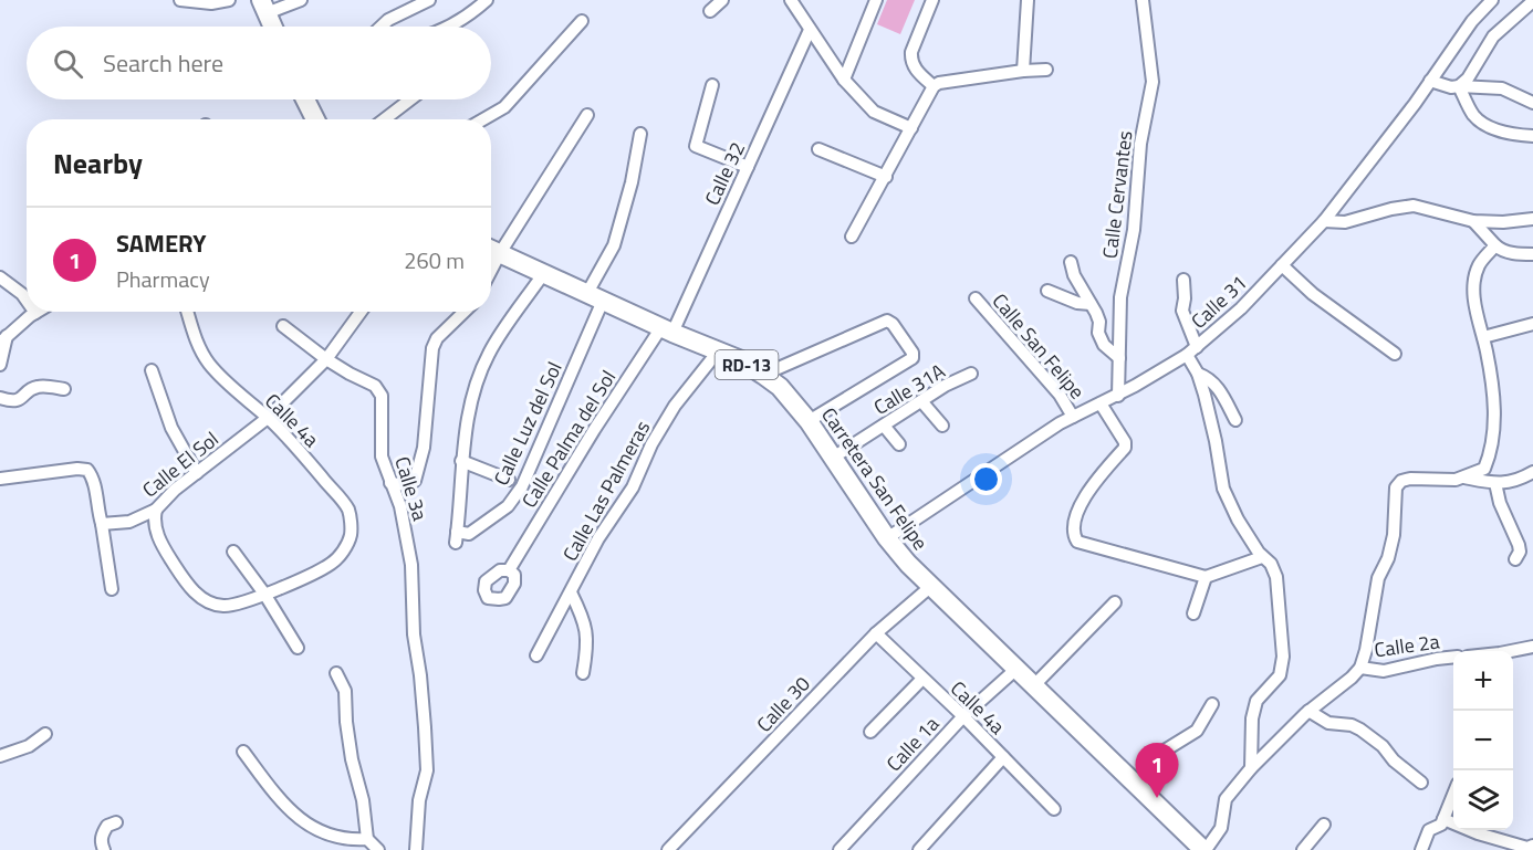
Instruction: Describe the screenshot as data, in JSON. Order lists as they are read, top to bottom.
{
  "streets": {
    "main road": ["RD-13", "Carretera San Felipe"],
    "street": [
      "Calle 32",
      "Calle Cervantes",
      "Calle 31",
      "Calle San Felipe",
      "Calle 31A",
      "Calle 4a",
      "Calle Luz del Sol",
      "Calle Palma del Sol",
      "Calle El Sol",
      "Calle 3a",
      "Calle Las Palmeras",
      "Calle 2a",
      "Calle 30",
      "Calle 1a"
    ]
  },
  "crossings": [
    ["Calle 32", "Calle Palma del Sol"],
    ["Calle 32", "Carretera San Felipe"],
    ["Calle Cervantes", "Calle 31"],
    ["Calle 31", "Calle San Felipe"],
    ["Calle 31", "Carretera San Felipe"],
    ["Calle 31A", "Carretera San Felipe"],
    ["Calle 4a", "Calle El Sol"],
    ["Calle 4a", "Calle 30"],
    ["Calle 4a", "Calle 1a"],
    ["Calle Luz del Sol", "Carretera San Felipe"],
    ["Calle Palma del Sol", "Carretera San Felipe"],
    ["Calle El Sol", "Calle 3a"],
    ["Carretera San Felipe", "Calle Las Palmeras"],
    ["Carretera San Felipe", "Calle 30"],
    ["Carretera San Felipe", "Calle 1a"]
  ],
  "page": {
    "search": "Search here",
    "heading": "Nearby",
    "list": [
      {
        "mark": "1",
        "name": "SAMERY",
        "note": "Pharmacy",
        "value": "260 m"
      }
    ],
    "map_buttons": ["+", "−"],
    "pins": "1"
  }
}
